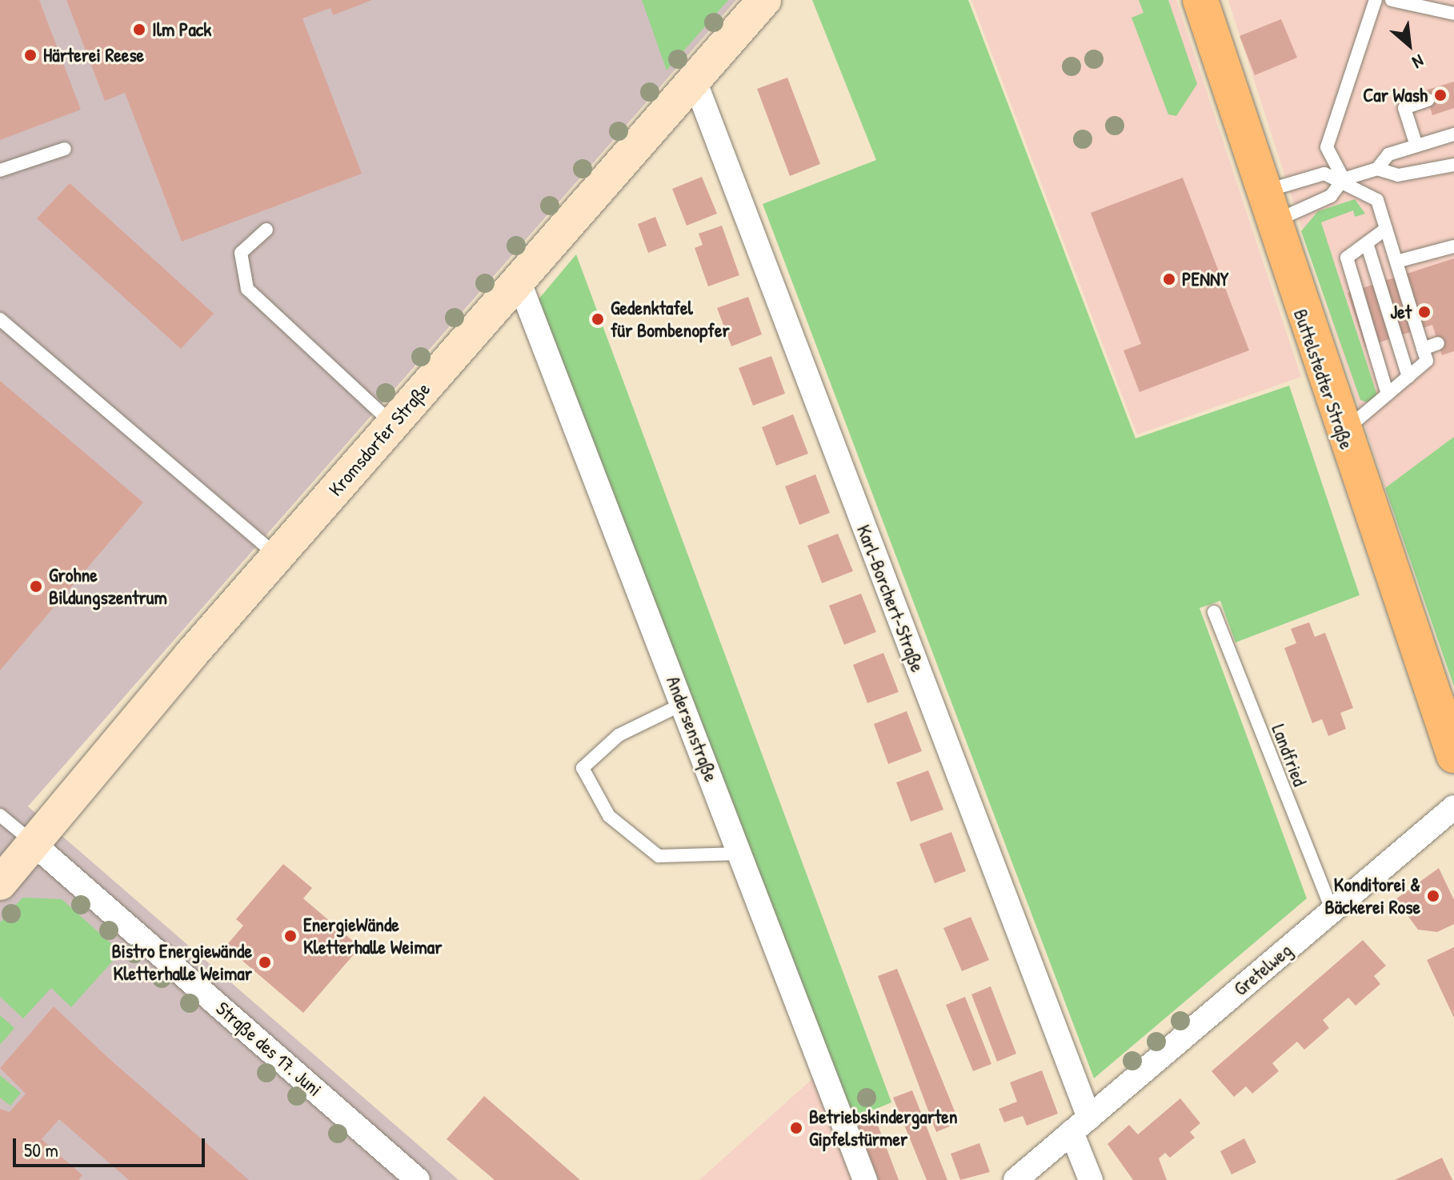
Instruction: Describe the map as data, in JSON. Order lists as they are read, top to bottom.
{
  "streets": {
    "main road": ["Buttelstedter Straße"],
    "street": [
      "Kromsdorfer Straße",
      "Karl-Borchert-Straße",
      "Andersenstraße",
      "Gretelweg",
      "Straße des 17. Juni"
    ],
    "lane": ["Landfried"]
  },
  "crossings": [
    ["Kromsdorfer Straße", "Karl-Borchert-Straße"],
    ["Kromsdorfer Straße", "Andersenstraße"],
    ["Kromsdorfer Straße", "Straße des 17. Juni"],
    ["Karl-Borchert-Straße", "Gretelweg"],
    ["Landfried", "Gretelweg"]
  ],
  "places": [
    "Ilm Pack",
    "Härterei Reese",
    "Car Wash",
    "PENNY",
    "Jet",
    "Gedenktafel für Bombenopfer",
    "Grohne Bildungszentrum",
    "Konditorei & Bäckerei Rose",
    "EnergieWände Kletterhalle Weimar",
    "Bistro Energiewände Kletterhalle Weimar",
    "Betriebskindergarten Gipfelstürmer"
  ],
  "scale_bar": "50 m",
  "north": "bottom right"
}
